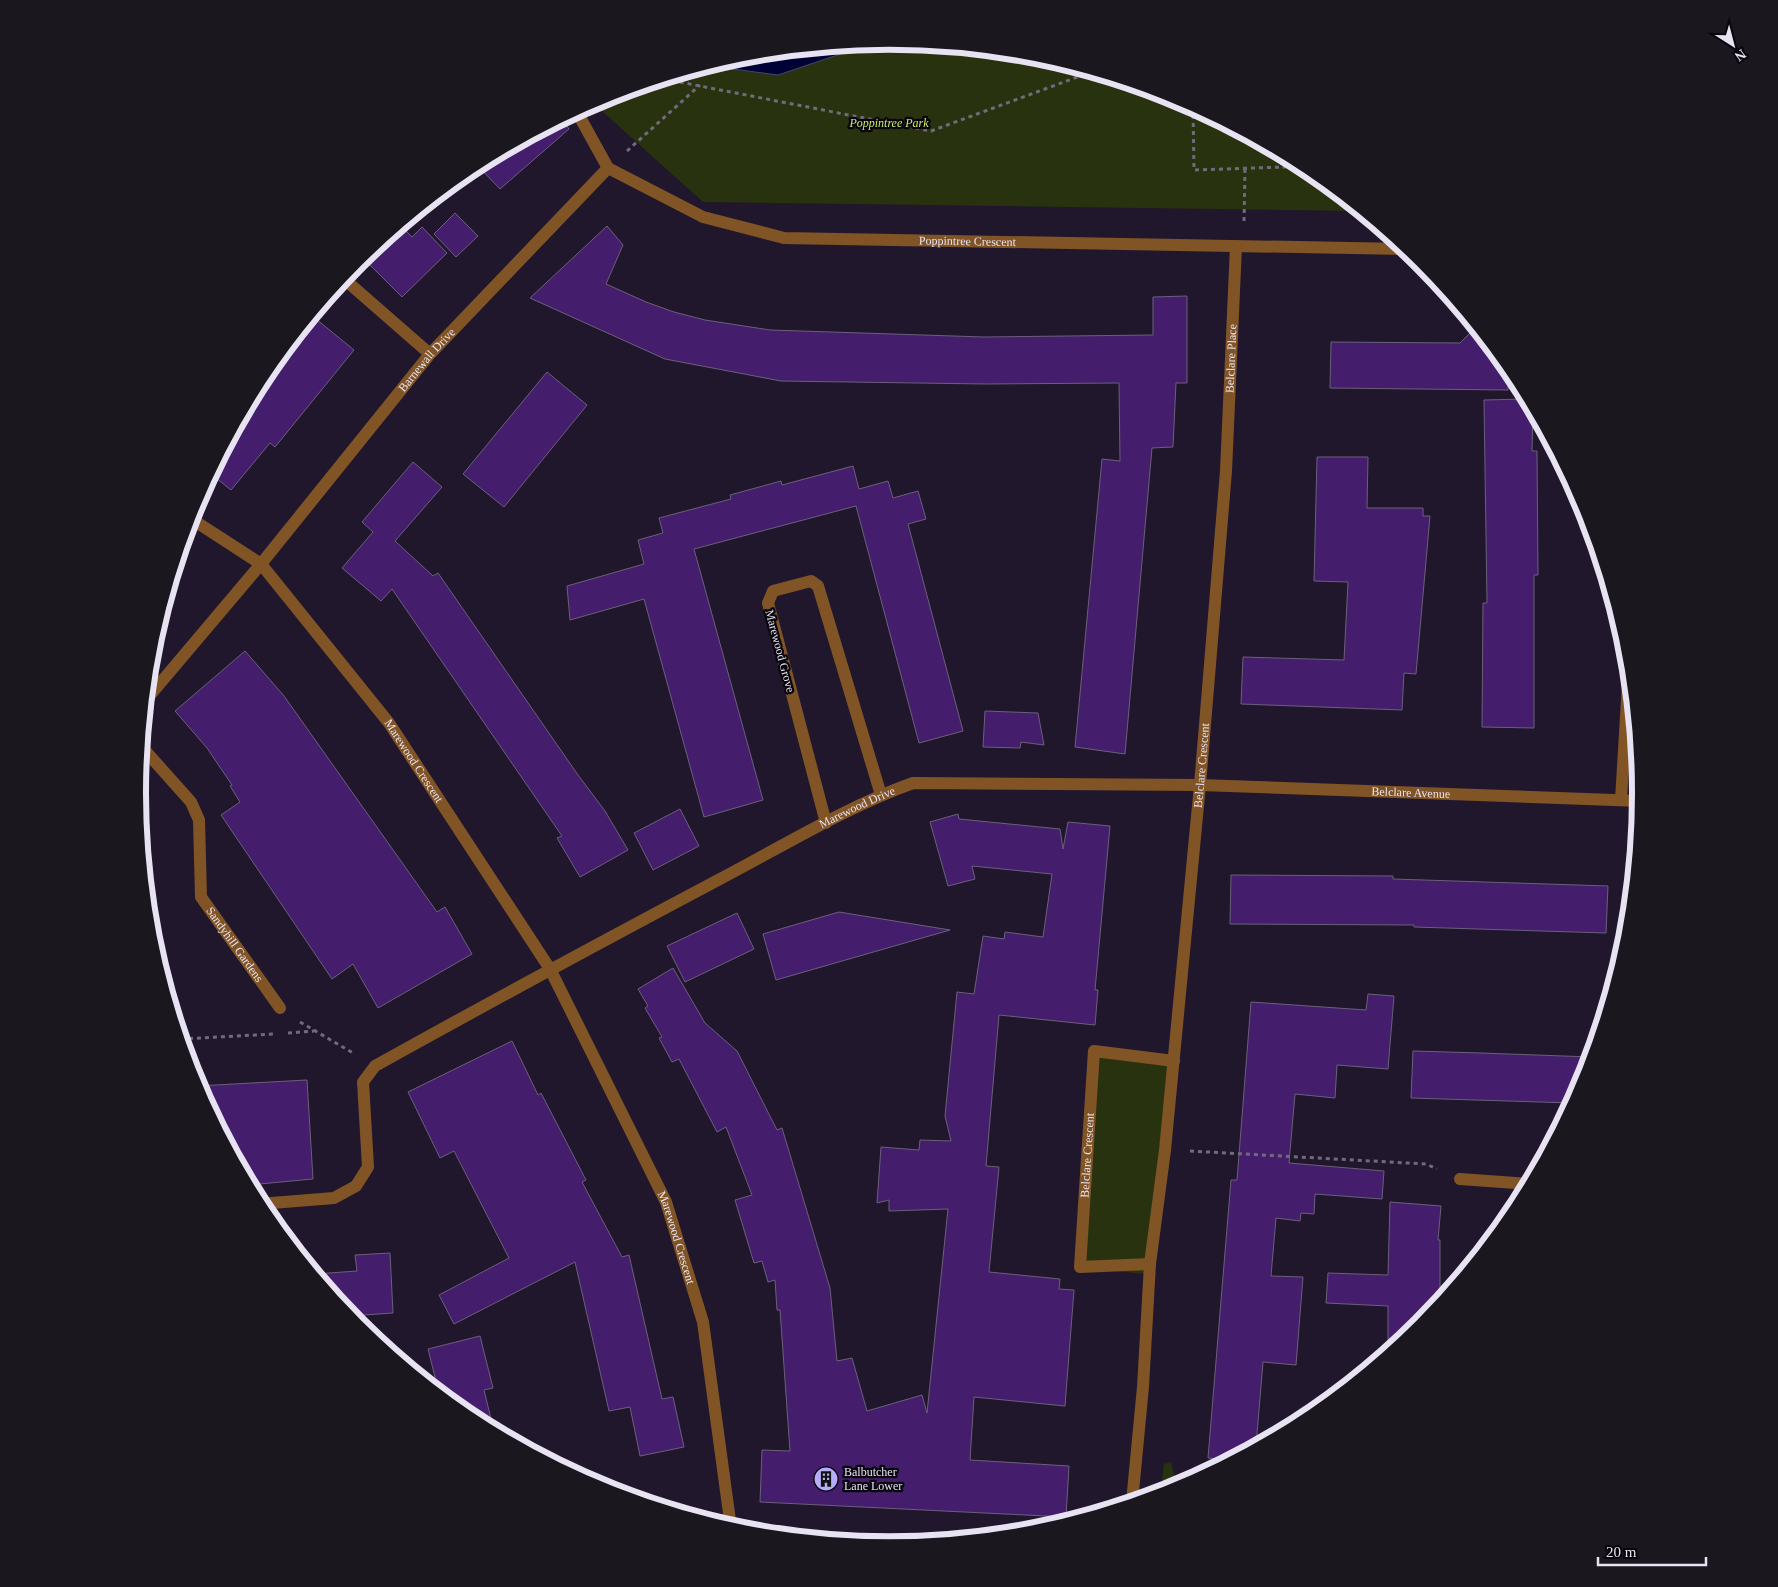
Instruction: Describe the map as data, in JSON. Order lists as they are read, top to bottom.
{
  "streets": {
    "street": [
      "Poppintree Crescent",
      "Belclare Place",
      "Barnewall Drive",
      "Marewood Grove",
      "Marewood Crescent",
      "Belclare Crescent",
      "Belclare Avenue",
      "Marewood Drive",
      "Sandyhill Gardens"
    ]
  },
  "crossings": [
    ["Poppintree Crescent", "Belclare Place"],
    ["Poppintree Crescent", "Barnewall Drive"],
    ["Belclare Place", "Belclare Crescent"],
    ["Barnewall Drive", "Marewood Crescent"],
    ["Marewood Grove", "Marewood Drive"],
    ["Marewood Crescent", "Marewood Drive"],
    ["Belclare Crescent", "Belclare Avenue"],
    ["Belclare Crescent", "Marewood Drive"],
    ["Belclare Avenue", "Marewood Drive"]
  ],
  "parks": ["Poppintree Park"],
  "places": {
    "building": ["Balbutcher Lane Lower"]
  },
  "scale_bar": "20 m",
  "north": "bottom right"
}
